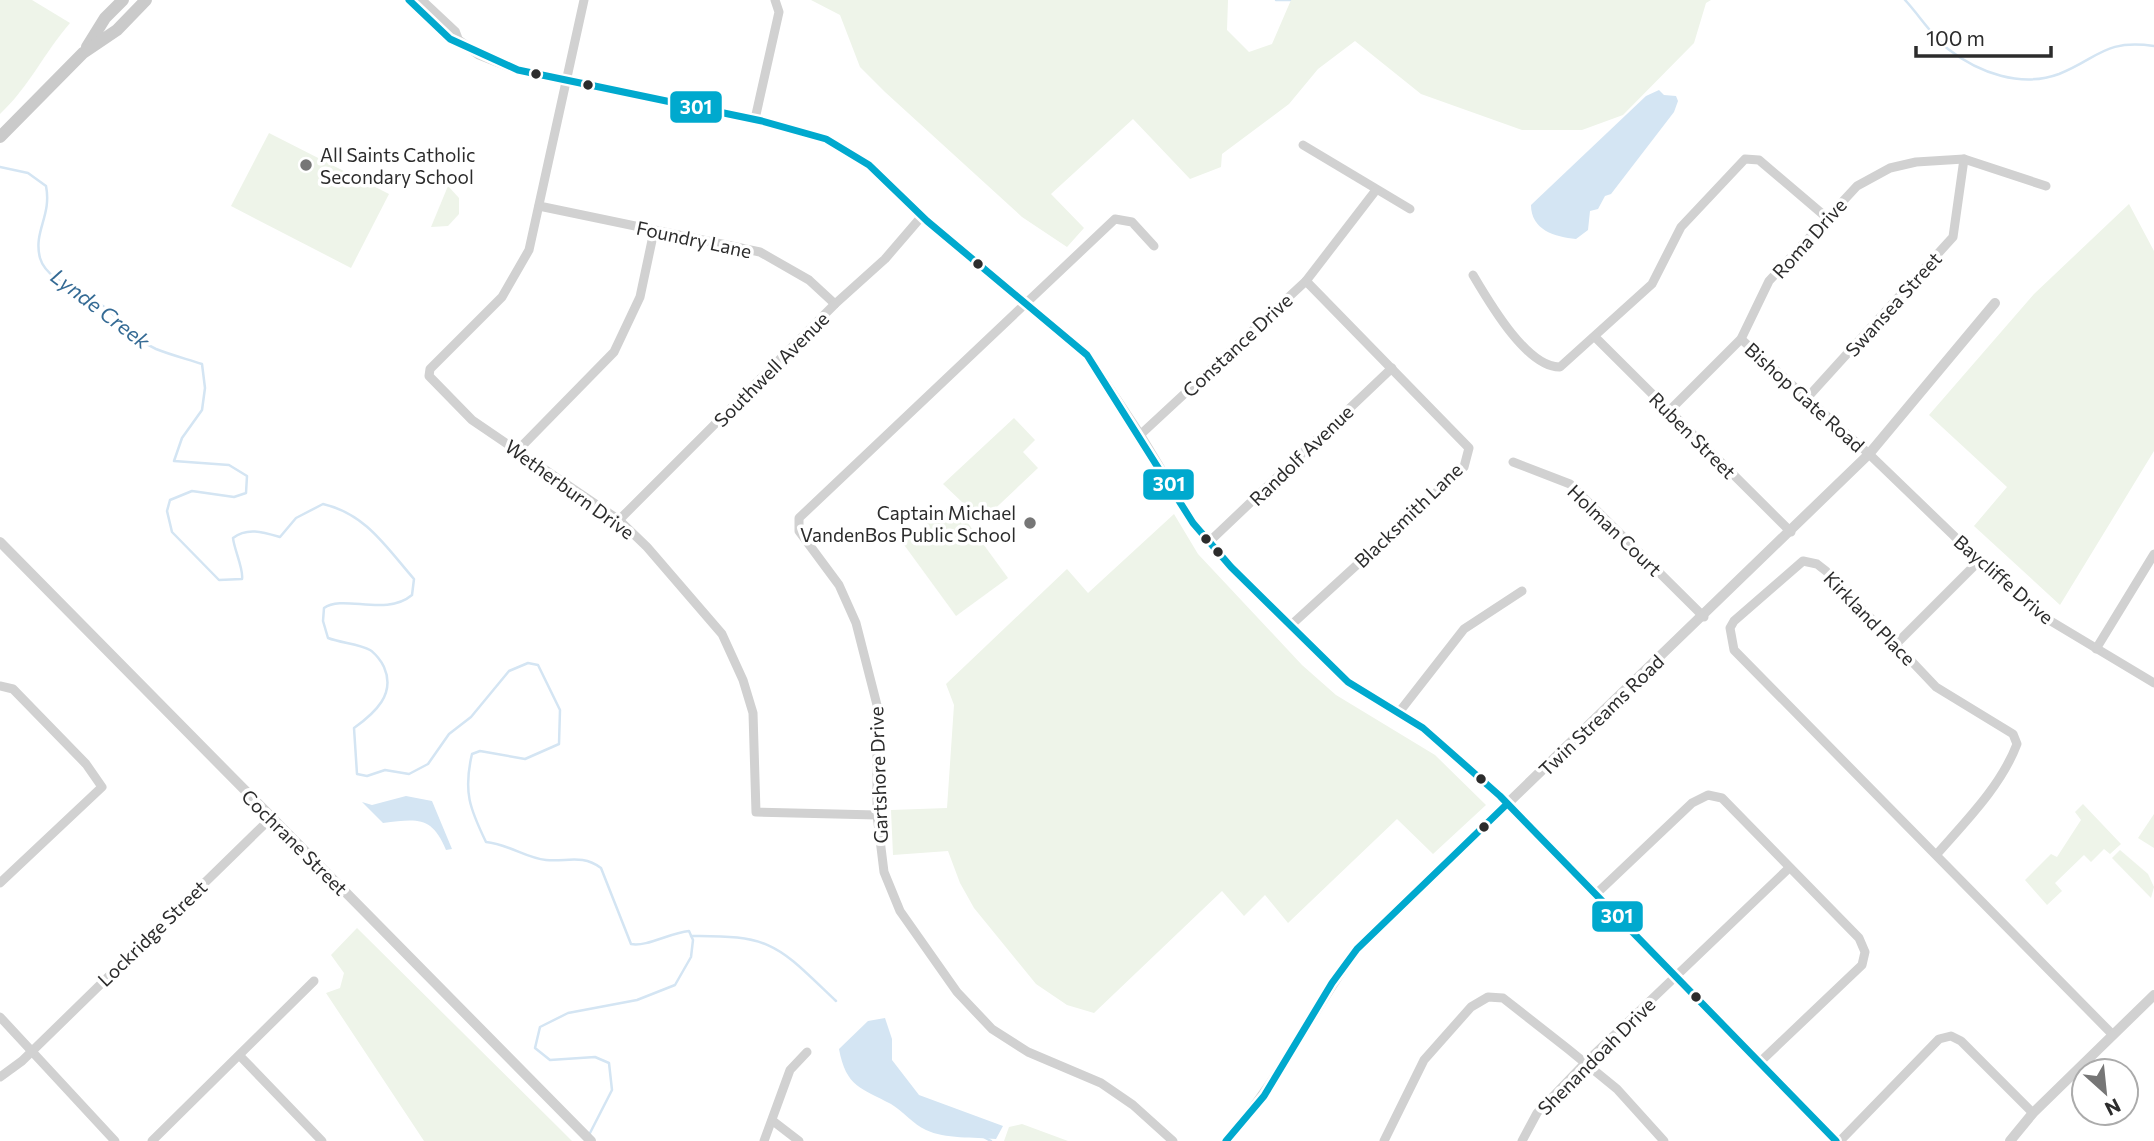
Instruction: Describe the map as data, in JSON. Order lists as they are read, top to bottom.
{
  "streets": {
    "street": [
      "Roma Drive",
      "Foundry Lane",
      "Swansea Street",
      "Constance Drive",
      "Southwell Avenue",
      "Bishop Gate Road",
      "Ruben Street",
      "Randolf Avenue",
      "Wetherburn Drive",
      "Blacksmith Lane",
      "Holman Court",
      "Baycliffe Drive",
      "Kirkland Place",
      "Twin Streams Road",
      "Gartshore Drive",
      "Cochrane Street",
      "Lockridge Street",
      "Shenandoah Drive"
    ]
  },
  "crossings": [
    ["Roma Drive", "Swansea Street"],
    ["Roma Drive", "Bishop Gate Road"],
    ["Roma Drive", "Ruben Street"],
    ["Foundry Lane", "Southwell Avenue"],
    ["Foundry Lane", "Wetherburn Drive"],
    ["Swansea Street", "Bishop Gate Road"],
    ["Constance Drive", "Randolf Avenue"],
    ["Constance Drive", "Blacksmith Lane"],
    ["Southwell Avenue", "Wetherburn Drive"],
    ["Bishop Gate Road", "Baycliffe Drive"],
    ["Bishop Gate Road", "Twin Streams Road"],
    ["Ruben Street", "Twin Streams Road"],
    ["Randolf Avenue", "Blacksmith Lane"],
    ["Wetherburn Drive", "Gartshore Drive"],
    ["Holman Court", "Twin Streams Road"],
    ["Baycliffe Drive", "Twin Streams Road"],
    ["Cochrane Street", "Lockridge Street"]
  ],
  "water": ["Lynde Creek"],
  "places": ["All Saints Catholic Secondary School", "Captain Michael VandenBos Public School"],
  "lines": ["transit line 301"],
  "scale_bar": "100 m",
  "north": "bottom right"
}
